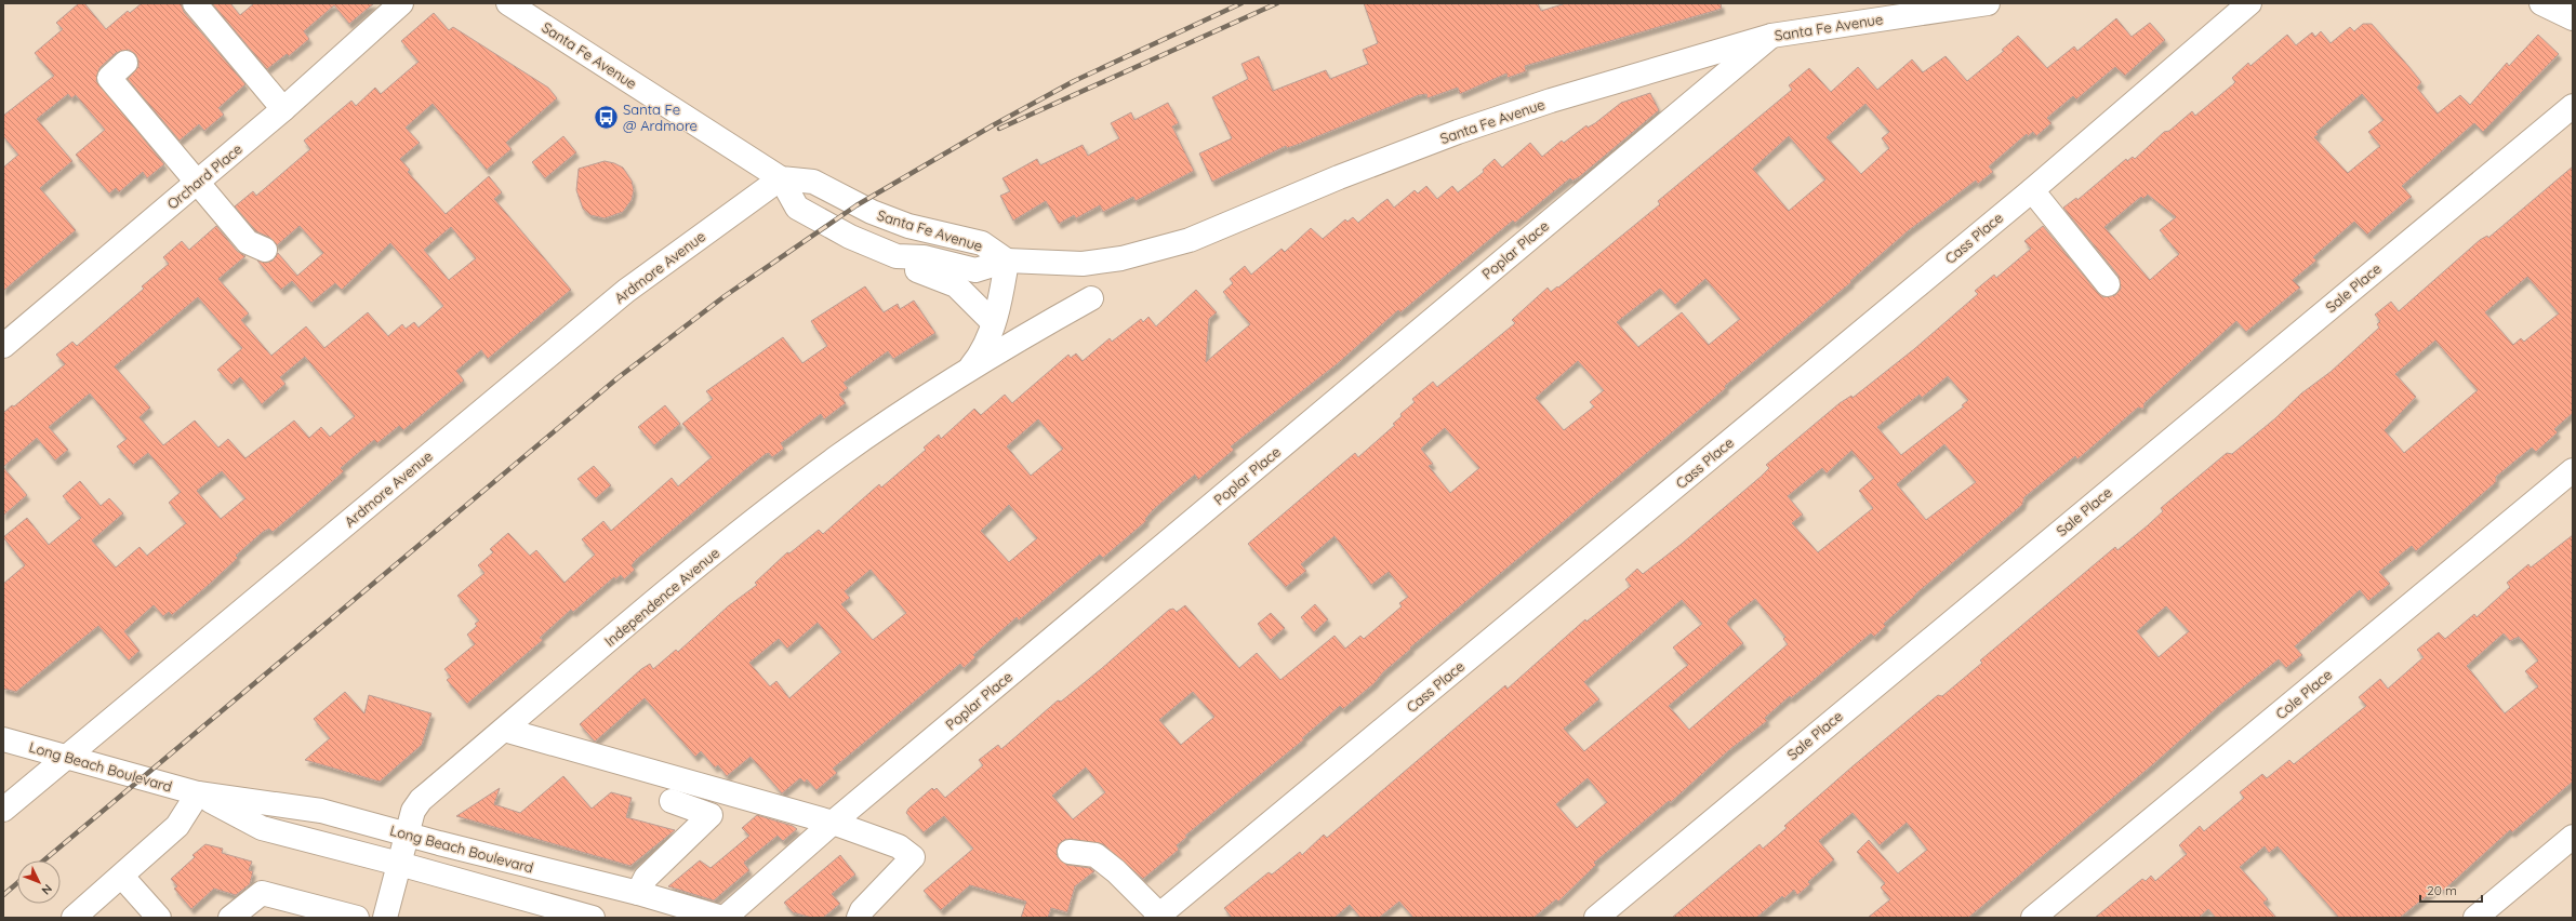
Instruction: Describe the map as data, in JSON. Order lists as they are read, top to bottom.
{
  "streets": {
    "street": [
      "Santa Fe Avenue",
      "Orchard Place",
      "Cass Place",
      "Poplar Place",
      "Ardmore Avenue",
      "Sale Place",
      "Independence Avenue",
      "Cole Place",
      "Long Beach Boulevard"
    ]
  },
  "crossings": [
    ["Santa Fe Avenue", "Poplar Place"],
    ["Santa Fe Avenue", "Ardmore Avenue"],
    ["Santa Fe Avenue", "Independence Avenue"],
    ["Poplar Place", "Long Beach Boulevard"],
    ["Ardmore Avenue", "Long Beach Boulevard"],
    ["Independence Avenue", "Long Beach Boulevard"]
  ],
  "places": {
    "bus stop": ["Santa Fe @ Ardmore"]
  },
  "scale_bar": "20 m",
  "north": "bottom right"
}
